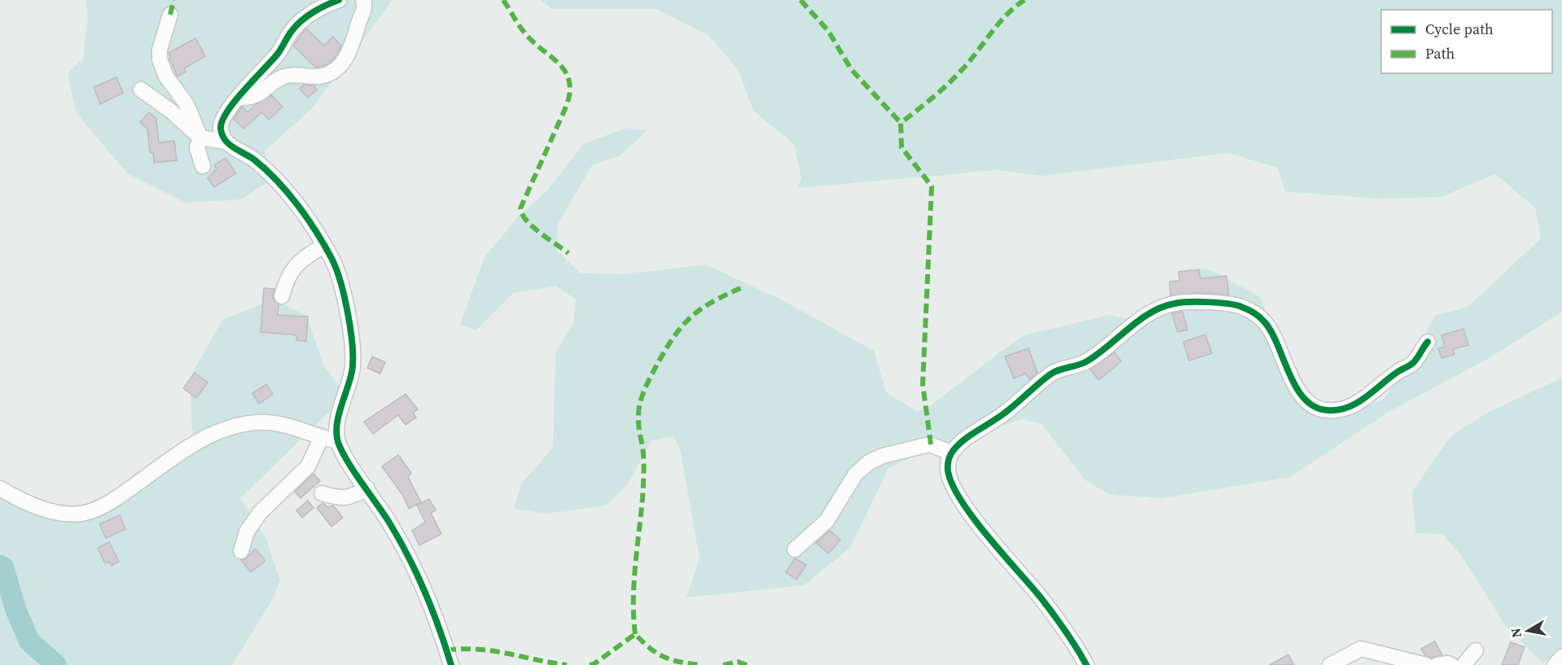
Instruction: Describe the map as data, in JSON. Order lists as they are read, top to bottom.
{
  "legend": ["Cycle path", "Path"],
  "north": "left"
}
